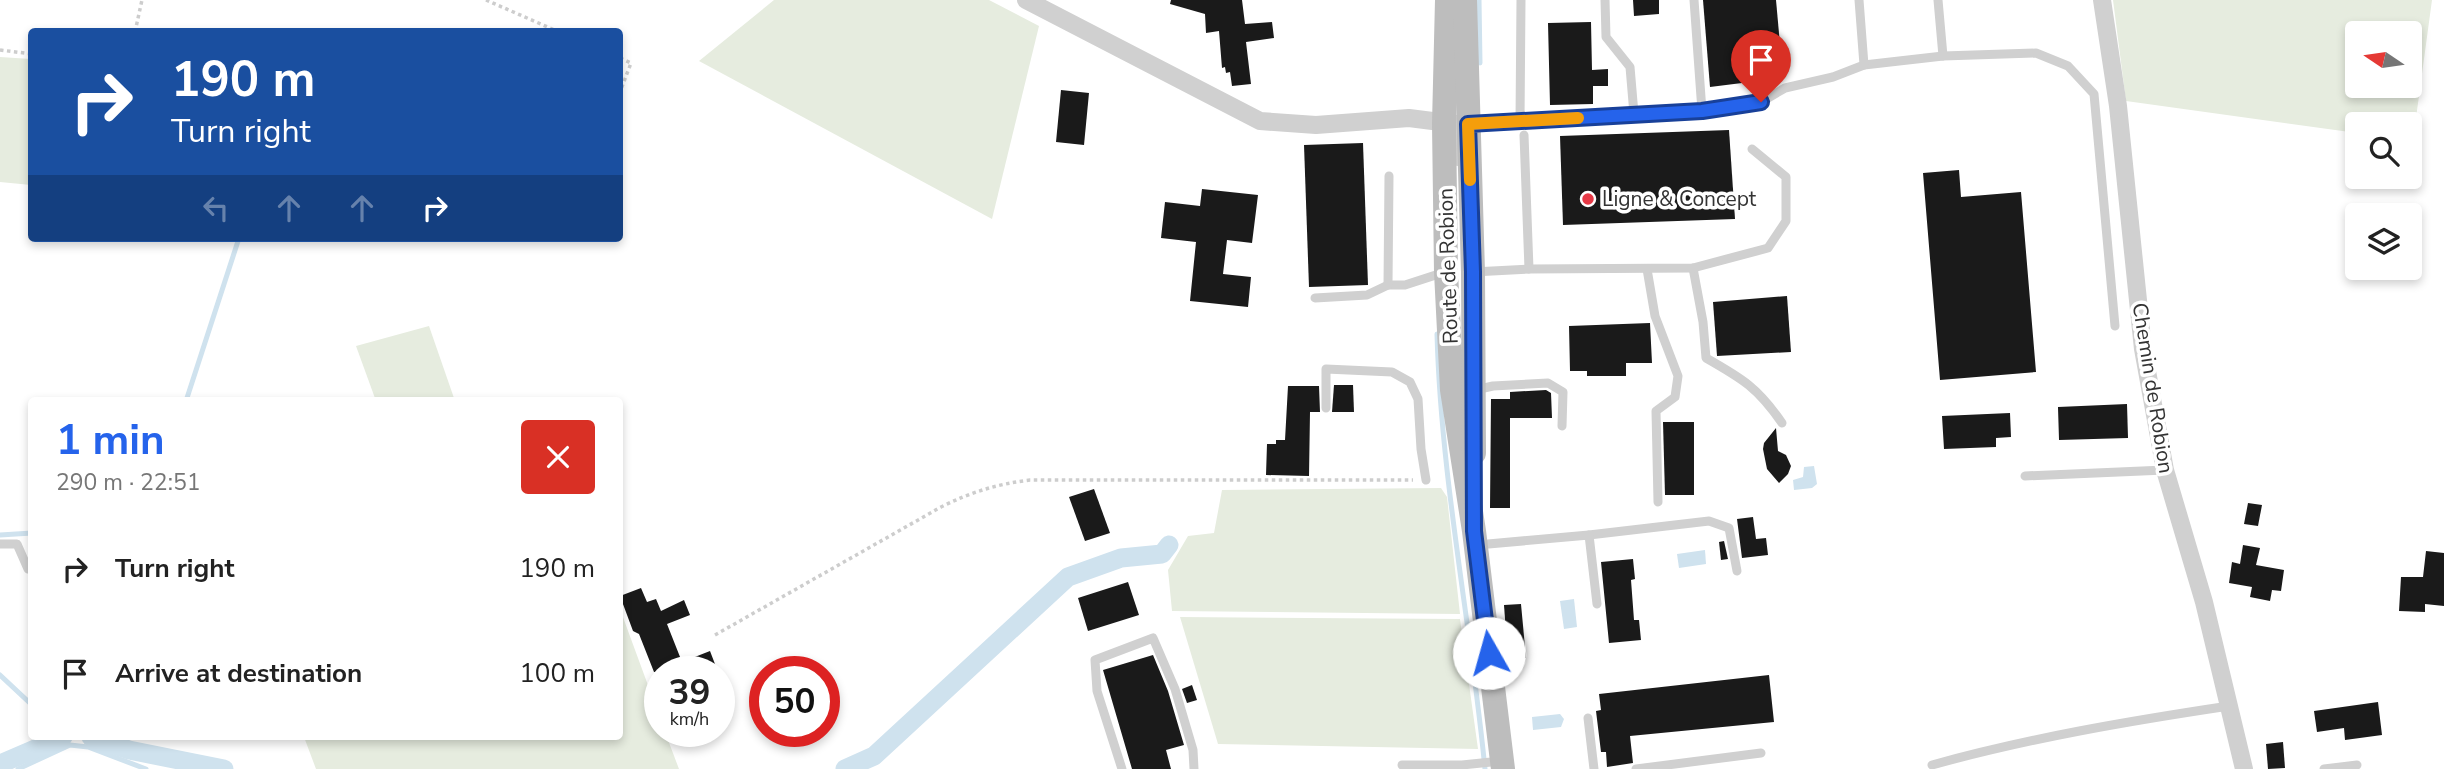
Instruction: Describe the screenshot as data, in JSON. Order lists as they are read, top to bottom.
{
  "streets": {
    "main road": ["Route de Robion"],
    "street": ["Chemin de Robion"]
  },
  "places": ["Ligne & Concept"],
  "north": "left",
  "page": {
    "turn": ["190 m", "Turn right"],
    "heading": ["1 min", "290 m · 22:51"],
    "list": [
      {
        "name": "Turn right",
        "value": "190 m"
      },
      {
        "name": "Arrive at destination",
        "value": "100 m"
      }
    ],
    "speed": "39 km/h",
    "limit": "50"
  }
}
